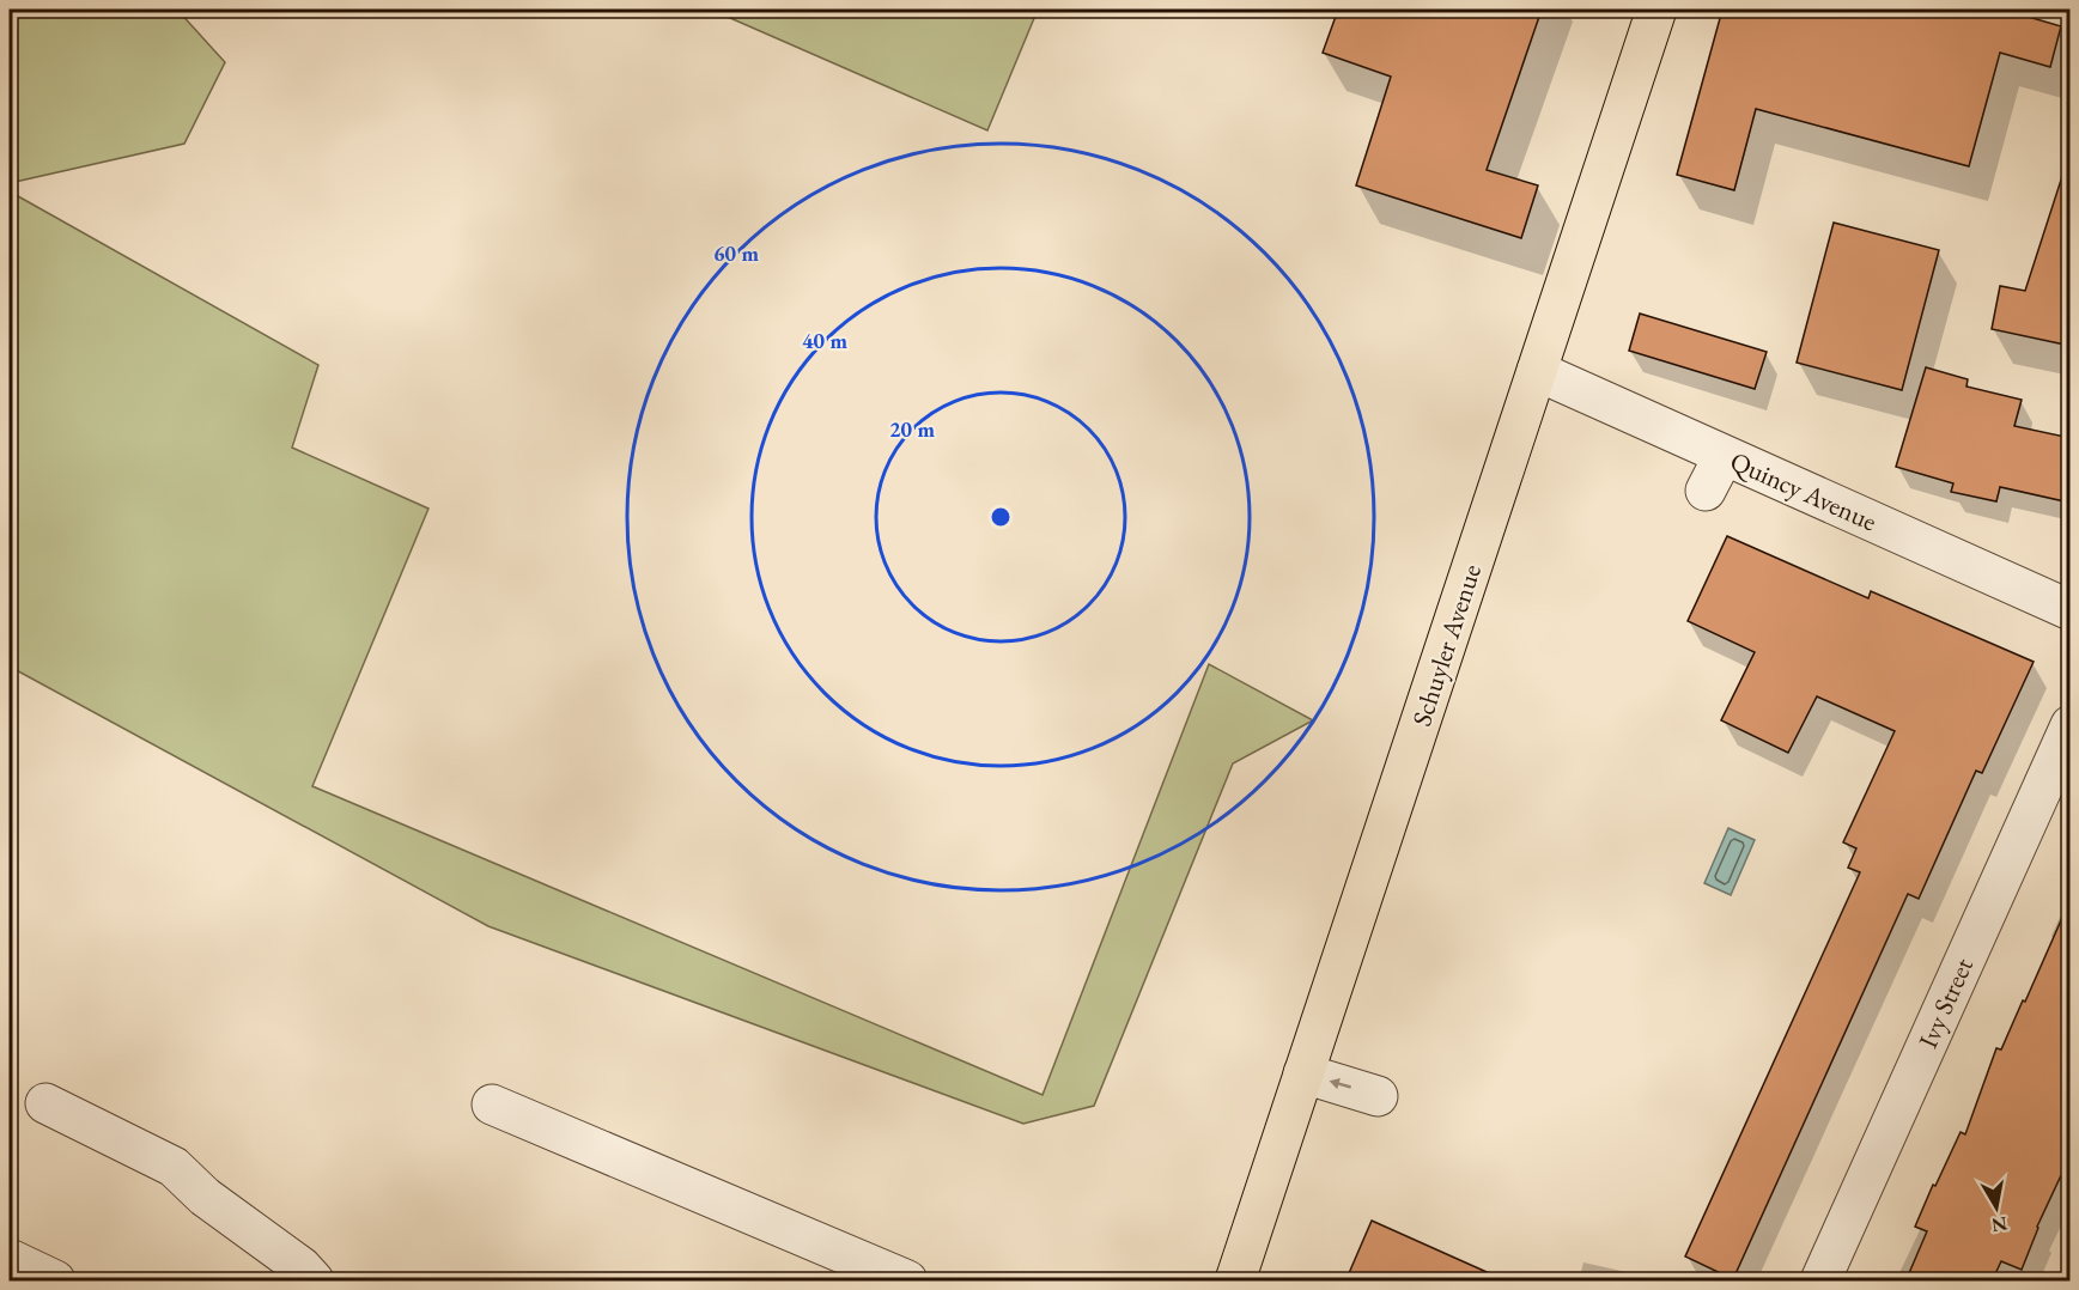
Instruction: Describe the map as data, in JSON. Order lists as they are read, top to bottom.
{
  "streets": {
    "main road": ["Schuyler Avenue"],
    "street": ["Quincy Avenue", "Ivy Street"]
  },
  "crossings": [
    ["Quincy Avenue", "Schuyler Avenue"]
  ],
  "north": "bottom",
  "rings": ["60 m", "40 m", "20 m"]
}
